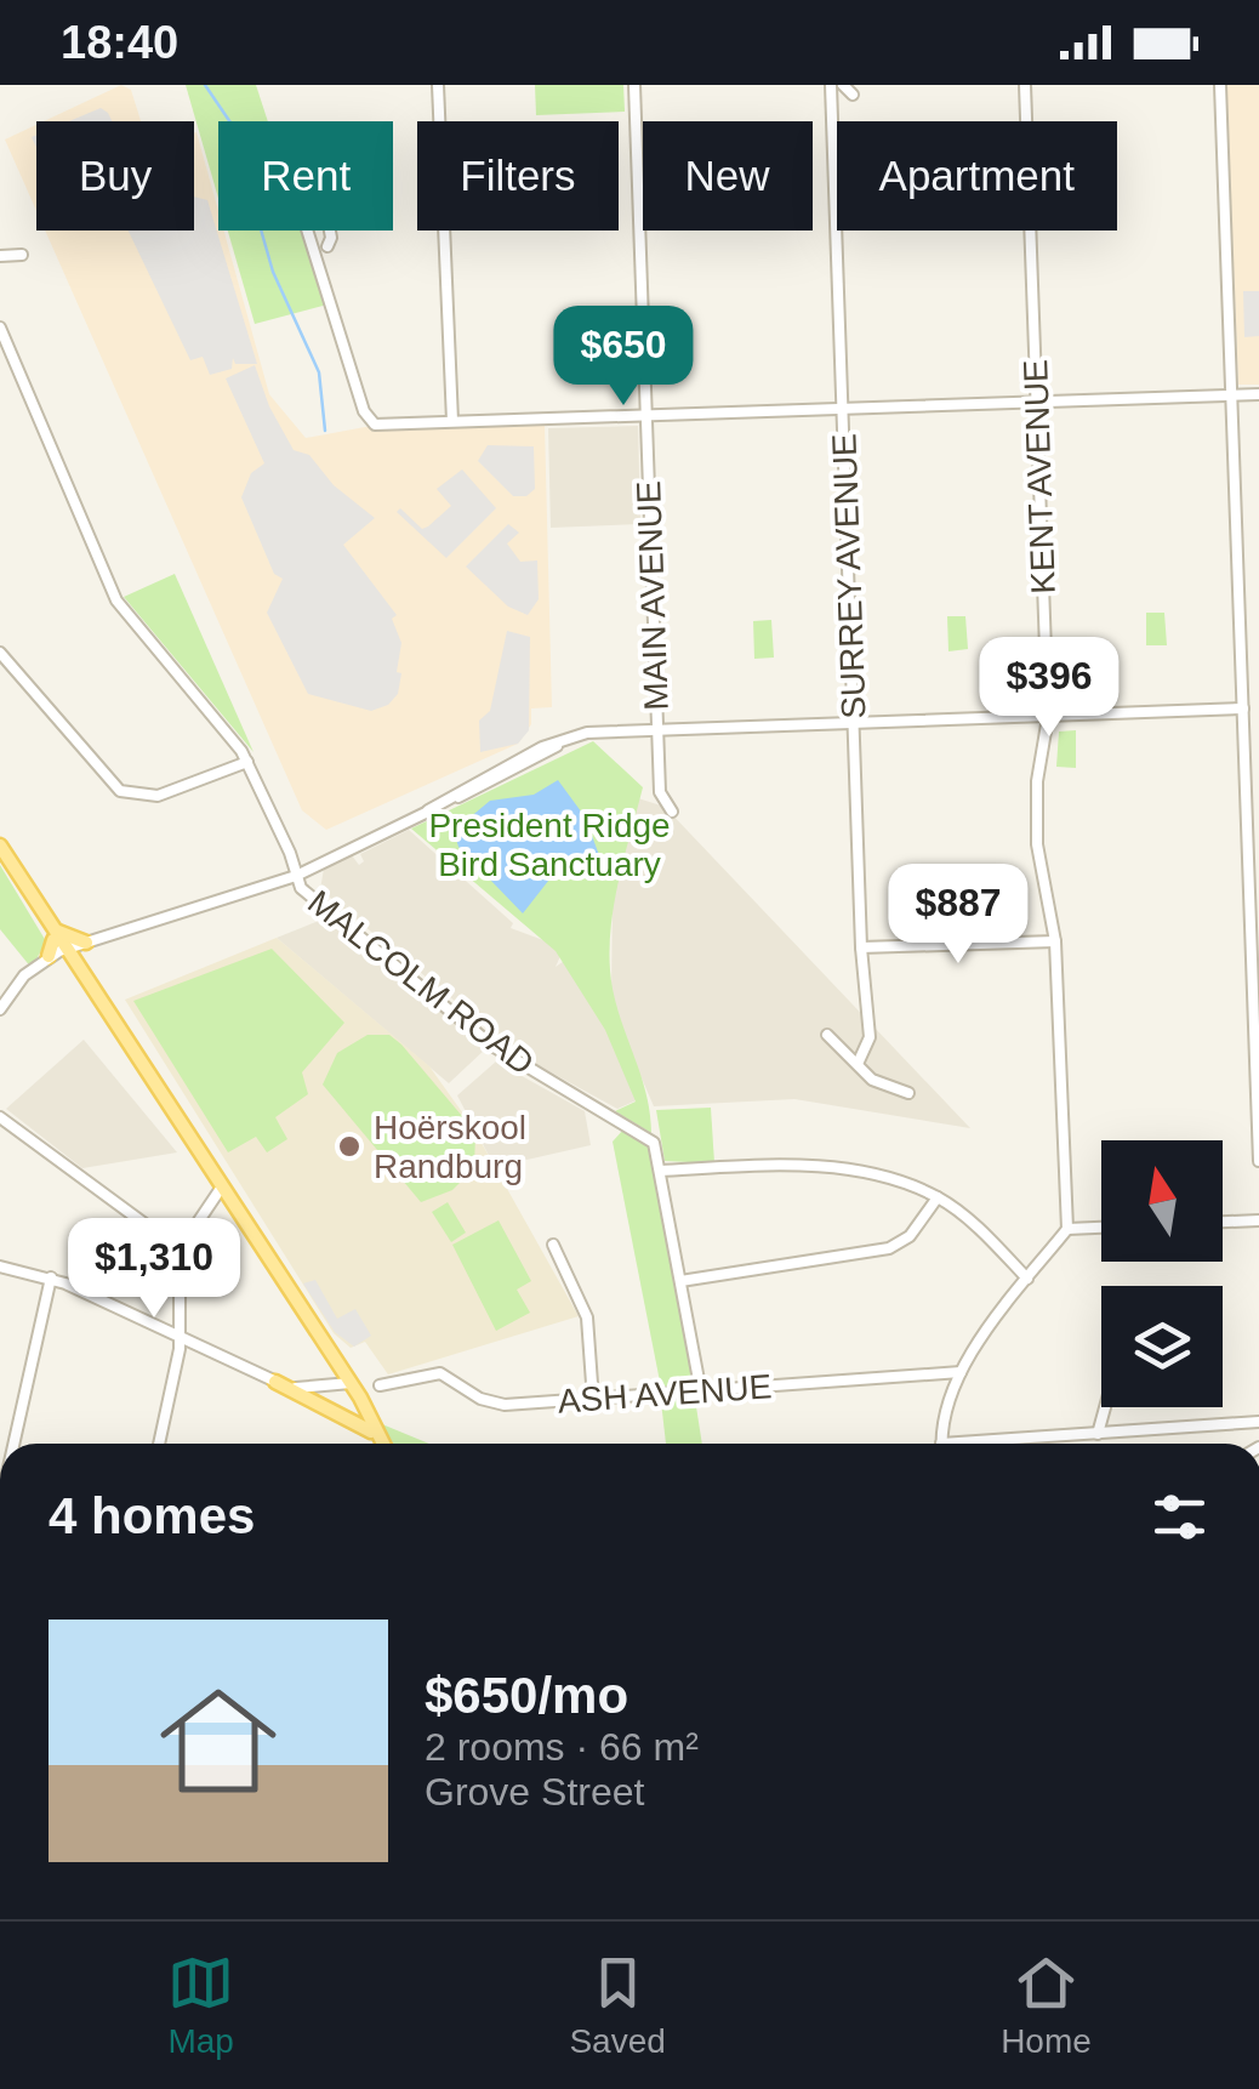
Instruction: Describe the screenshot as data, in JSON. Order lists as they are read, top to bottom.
{
  "streets": {
    "street": [
      "KENT AVENUE",
      "SURREY AVENUE",
      "MAIN AVENUE",
      "MALCOLM ROAD",
      "ASH AVENUE"
    ]
  },
  "parks": ["President Ridge Bird Sanctuary"],
  "places": ["Hoërskool Randburg"],
  "north": "top",
  "page": {
    "status": "18:40",
    "chip": [
      "Buy",
      "Rent",
      "Filters",
      "New",
      "Apartment"
    ],
    "price": [
      "$650",
      "$396",
      "$887",
      "$1,310"
    ],
    "heading": "4 homes",
    "list": [
      {
        "name": "$650/mo",
        "note": "2 rooms · 66 m² · Grove Street"
      }
    ],
    "tabs": ["Map", "Saved", "Home"]
  }
}
